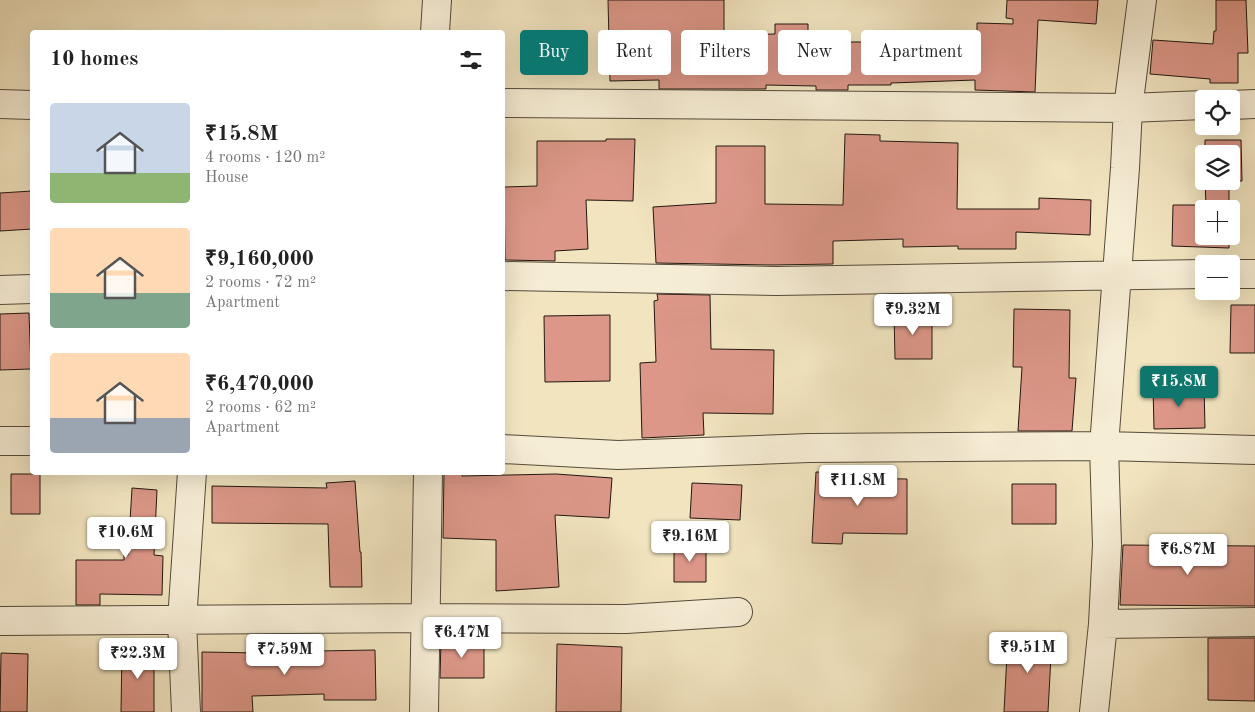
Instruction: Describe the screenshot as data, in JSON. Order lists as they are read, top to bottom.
{
  "page": {
    "chip": [
      "Buy",
      "Rent",
      "Filters",
      "New",
      "Apartment"
    ],
    "heading": "10 homes",
    "map_buttons": ["+", "−"],
    "list": [
      {
        "name": "₹15.8M",
        "note": "4 rooms · 120 m² · House"
      },
      {
        "name": "₹9,160,000",
        "note": "2 rooms · 72 m² · Apartment"
      },
      {
        "name": "₹6,470,000",
        "note": "2 rooms · 62 m² · Apartment"
      }
    ],
    "price": [
      "₹9.32M",
      "₹15.8M",
      "₹11.8M",
      "₹10.6M",
      "₹9.16M",
      "₹6.87M",
      "₹6.47M",
      "₹9.51M",
      "₹7.59M",
      "₹22.3M"
    ]
  }
}
